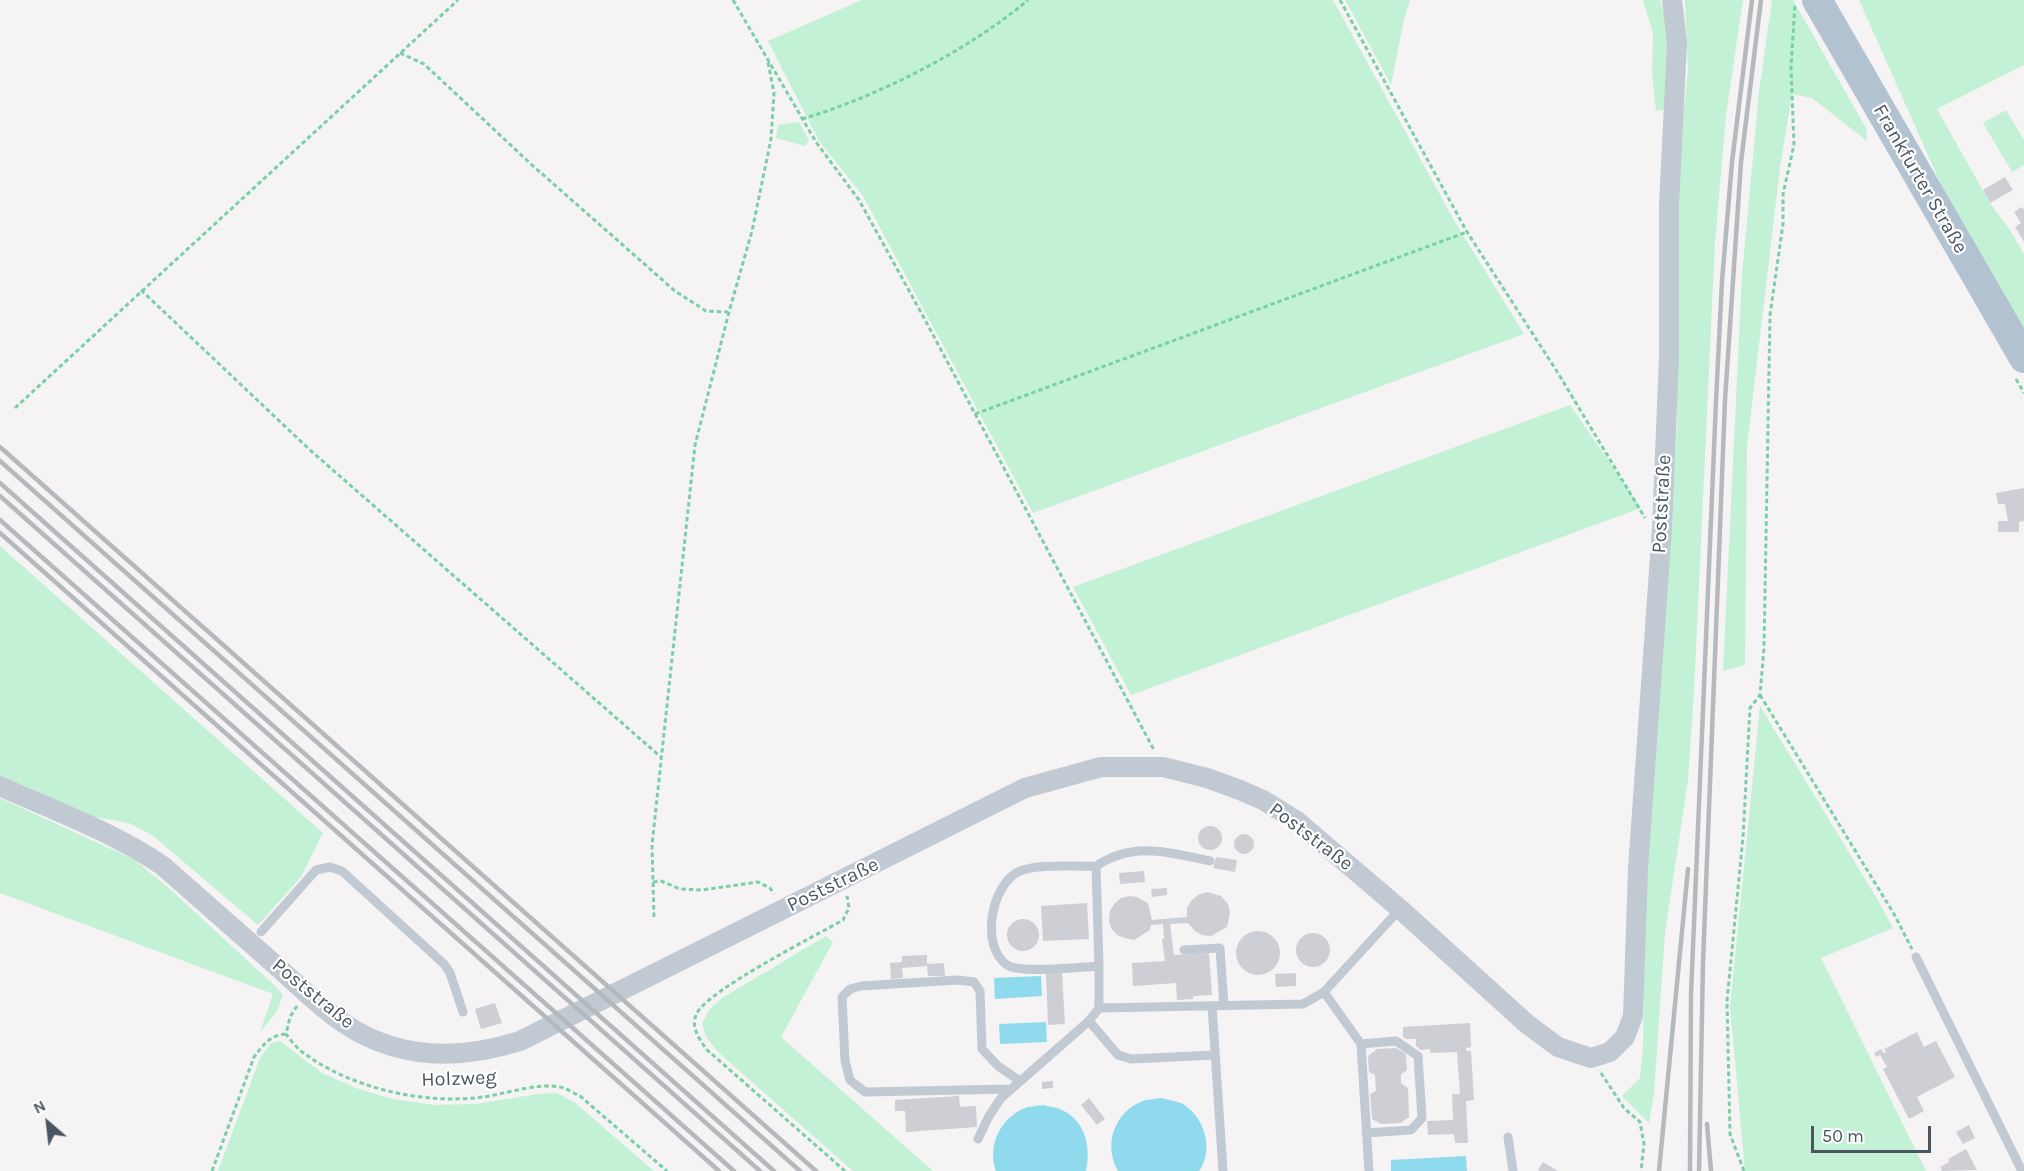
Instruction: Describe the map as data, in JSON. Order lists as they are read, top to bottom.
{
  "streets": {
    "main road": ["Frankfurter Straße"],
    "street": ["Poststraße"],
    "path": ["Holzweg"]
  },
  "scale_bar": "50 m",
  "north": "top left"
}
